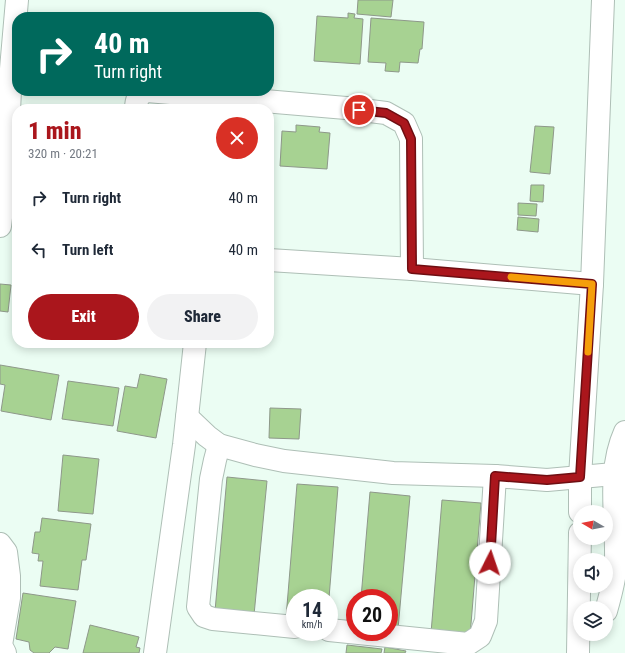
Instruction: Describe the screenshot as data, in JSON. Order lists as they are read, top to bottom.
{
  "north": "left",
  "page": {
    "turn": ["40 m", "Turn right"],
    "heading": ["1 min", "320 m · 20:21"],
    "list": [
      {
        "name": "Turn right",
        "value": "40 m"
      },
      {
        "name": "Turn left",
        "value": "40 m"
      }
    ],
    "buttons": ["Exit", "Share"],
    "speed": "14 km/h",
    "limit": "20"
  }
}
